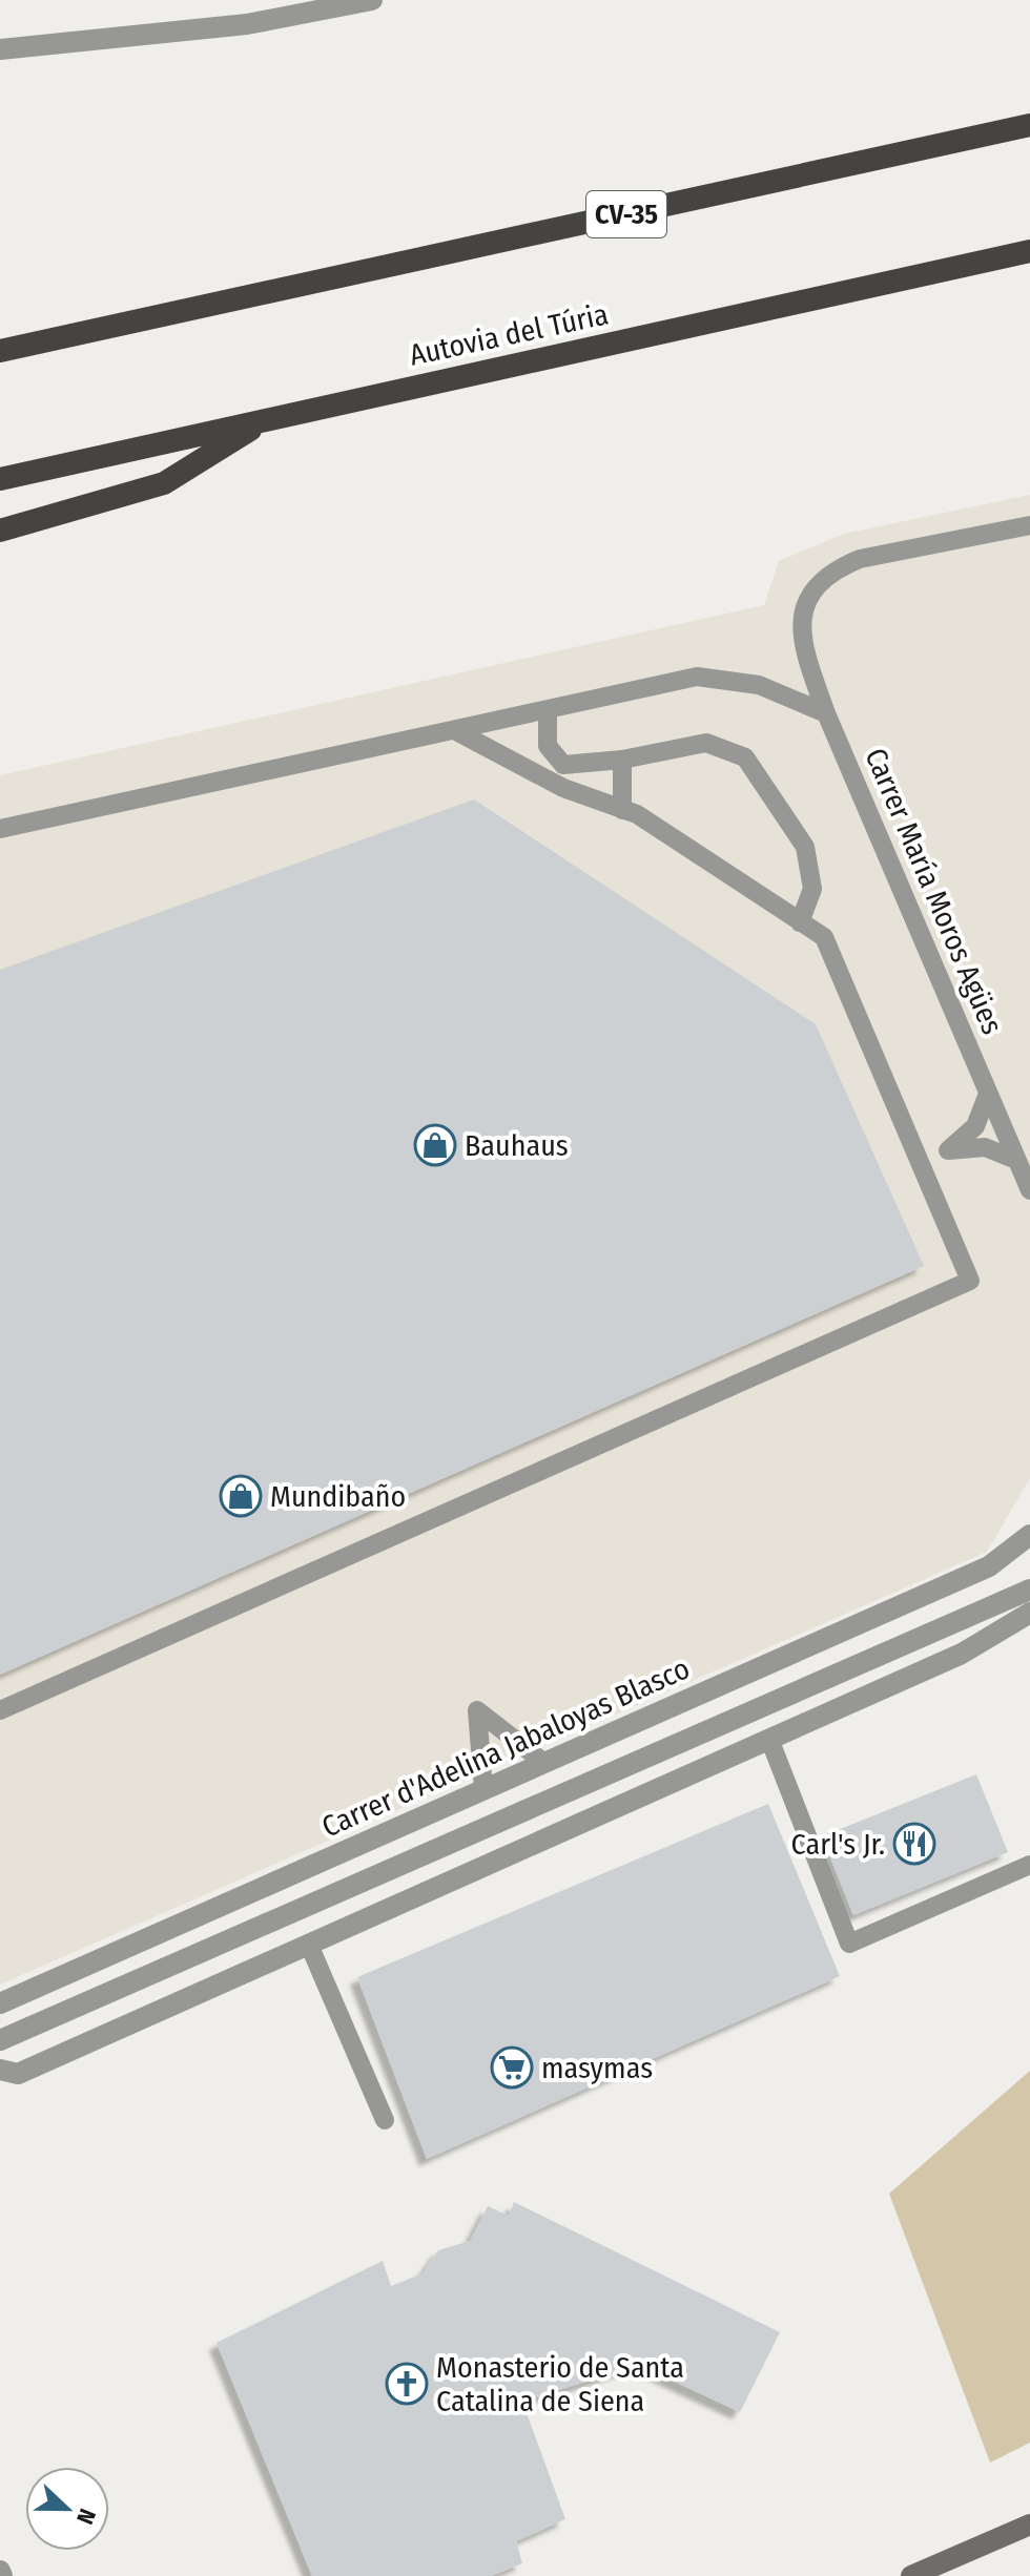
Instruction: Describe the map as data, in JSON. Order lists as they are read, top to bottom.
{
  "streets": {
    "highway": ["CV-35", "Autovia del Túria"],
    "street": ["Carrer d'Adelina Jabaloyas Blasco"],
    "lane": ["Carrer María Moros Agües"]
  },
  "places": {
    "shop": ["Bauhaus", "Mundibaño"],
    "restaurant": ["Carl's Jr."],
    "supermarket": ["masymas"],
    "church": ["Monasterio de Santa Catalina de Siena"]
  },
  "north": "right"
}
